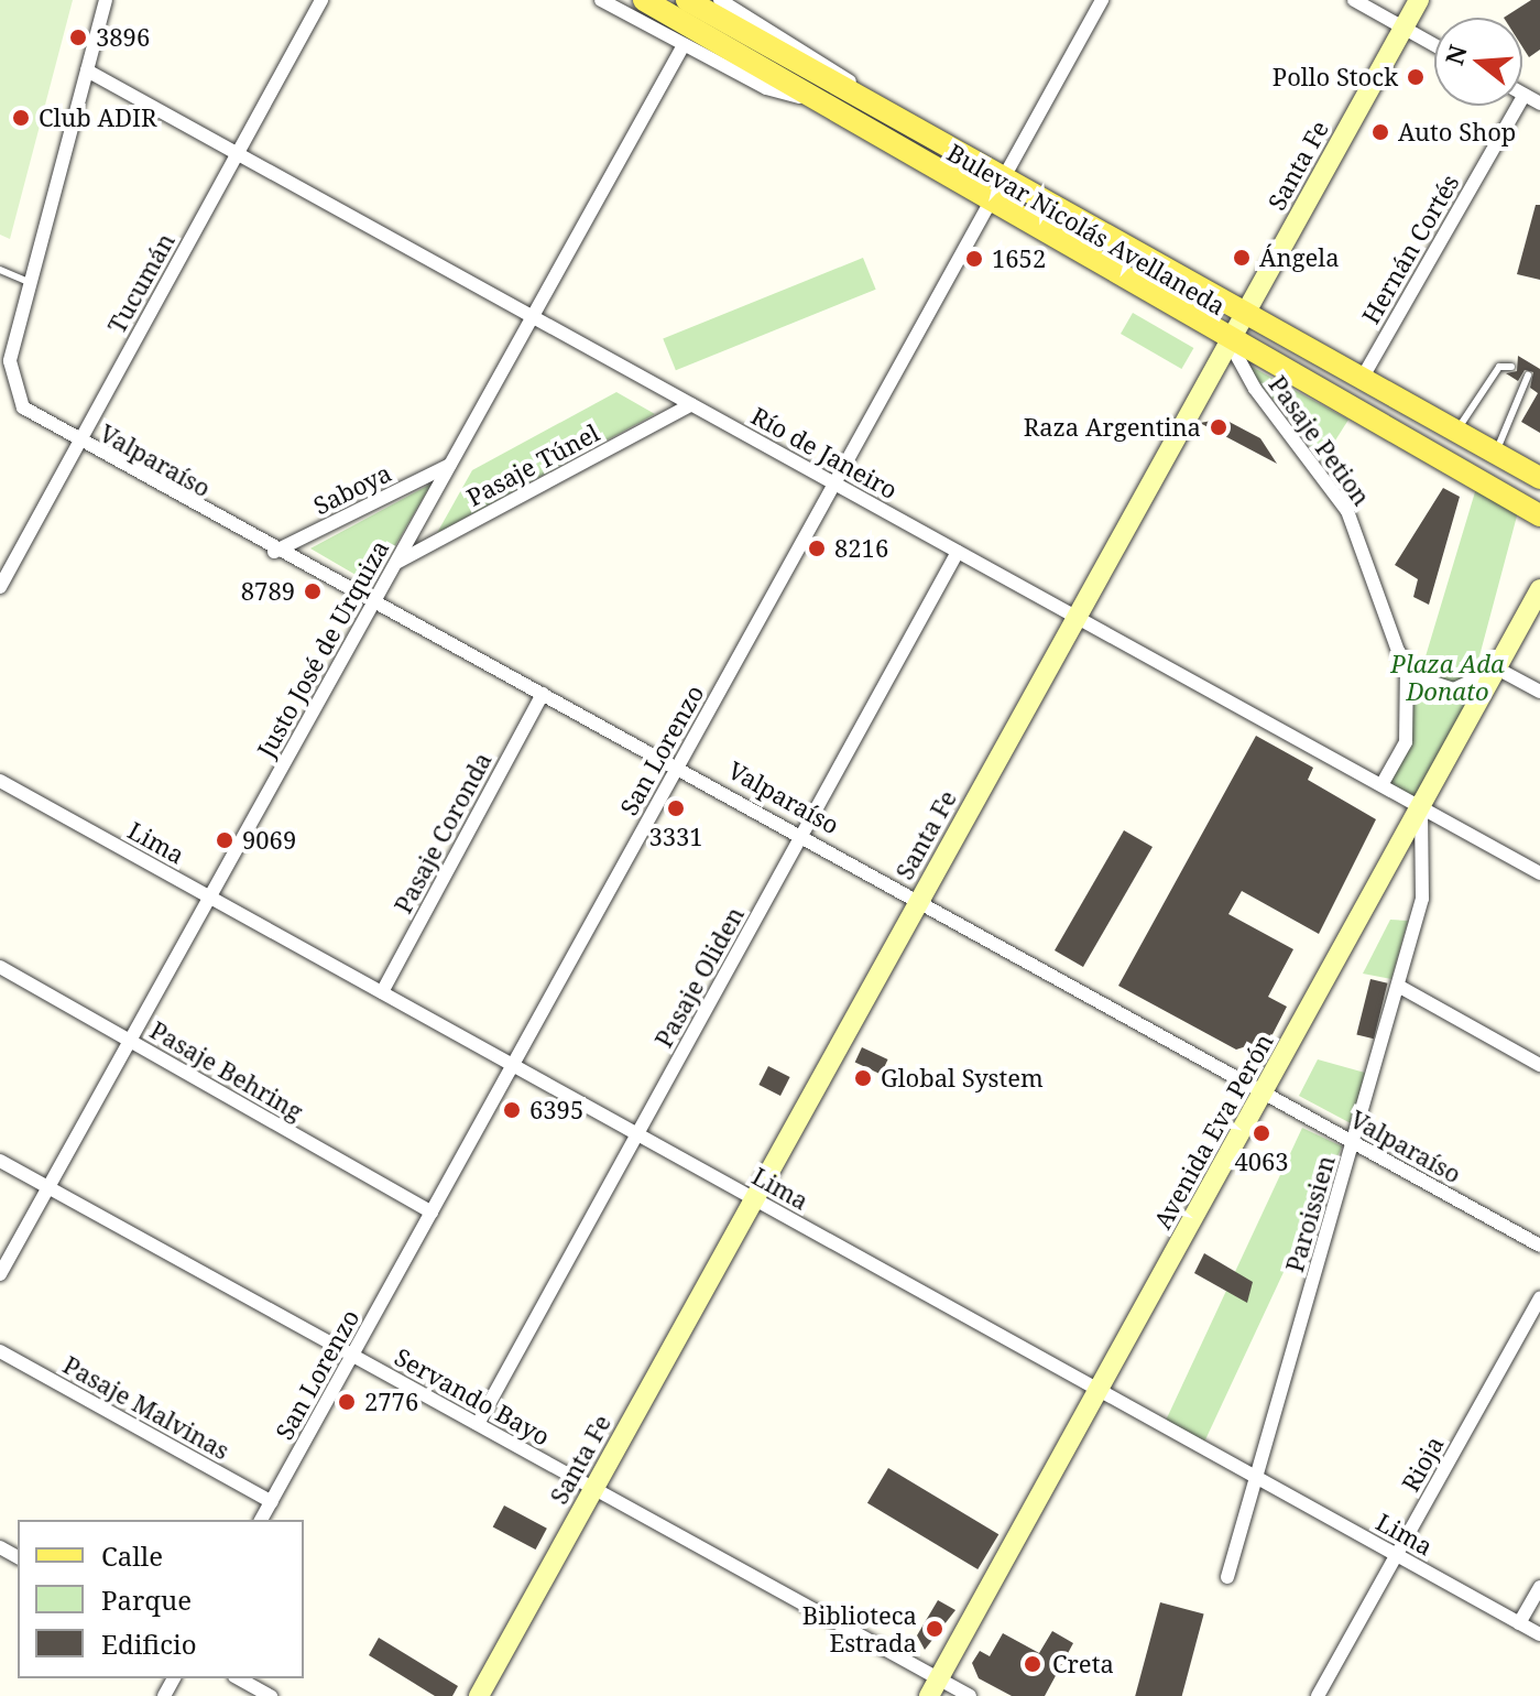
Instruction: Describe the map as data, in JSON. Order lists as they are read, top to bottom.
{
  "streets": {
    "main road": ["Santa Fe", "Bulevar Nicolás Avellaneda", "Avenida Eva Perón"],
    "street": [
      "Hernán Cortés",
      "Tucumán",
      "Pasaje Petion",
      "Río de Janeiro",
      "Valparaíso",
      "Pasaje Túnel",
      "Saboya",
      "Justo José de Urquiza",
      "San Lorenzo",
      "Pasaje Coronda",
      "Lima",
      "Pasaje Oliden",
      "Pasaje Behring",
      "Paroissien",
      "Servando Bayo",
      "Pasaje Malvinas",
      "Rioja"
    ]
  },
  "crossings": [
    ["Santa Fe", "Bulevar Nicolás Avellaneda"],
    ["Santa Fe", "Pasaje Petion"],
    ["Santa Fe", "Río de Janeiro"],
    ["Santa Fe", "Valparaíso"],
    ["Santa Fe", "Lima"],
    ["Santa Fe", "Servando Bayo"],
    ["Bulevar Nicolás Avellaneda", "Hernán Cortés"],
    ["Bulevar Nicolás Avellaneda", "Pasaje Petion"],
    ["Bulevar Nicolás Avellaneda", "Justo José de Urquiza"],
    ["Bulevar Nicolás Avellaneda", "San Lorenzo"],
    ["Tucumán", "Río de Janeiro"],
    ["Tucumán", "Valparaíso"],
    ["Pasaje Petion", "Río de Janeiro"],
    ["Río de Janeiro", "Pasaje Túnel"],
    ["Río de Janeiro", "Justo José de Urquiza"],
    ["Río de Janeiro", "San Lorenzo"],
    ["Río de Janeiro", "Pasaje Oliden"],
    ["Río de Janeiro", "Avenida Eva Perón"],
    ["Río de Janeiro", "Paroissien"],
    ["Valparaíso", "Saboya"],
    ["Valparaíso", "Justo José de Urquiza"],
    ["Valparaíso", "San Lorenzo"],
    ["Valparaíso", "Pasaje Coronda"],
    ["Valparaíso", "Pasaje Oliden"],
    ["Valparaíso", "Avenida Eva Perón"],
    ["Valparaíso", "Paroissien"],
    ["Pasaje Túnel", "Justo José de Urquiza"],
    ["Saboya", "Justo José de Urquiza"],
    ["Justo José de Urquiza", "Lima"],
    ["Justo José de Urquiza", "Pasaje Behring"],
    ["Justo José de Urquiza", "Servando Bayo"],
    ["San Lorenzo", "Lima"],
    ["San Lorenzo", "Pasaje Behring"],
    ["San Lorenzo", "Servando Bayo"],
    ["San Lorenzo", "Pasaje Malvinas"],
    ["Pasaje Coronda", "Lima"],
    ["Lima", "Pasaje Oliden"],
    ["Lima", "Avenida Eva Perón"],
    ["Lima", "Paroissien"],
    ["Lima", "Rioja"],
    ["Pasaje Oliden", "Servando Bayo"],
    ["Avenida Eva Perón", "Paroissien"],
    ["Avenida Eva Perón", "Servando Bayo"]
  ],
  "parks": ["Plaza Ada Donato"],
  "places": [
    "3896",
    "Pollo Stock",
    "Club ADIR",
    "Auto Shop",
    "Ángela",
    "1652",
    "Raza Argentina",
    "8216",
    "8789",
    "3331",
    "9069",
    "Global System",
    "6395",
    "4063",
    "2776",
    "Biblioteca Estrada",
    "Creta"
  ],
  "legend": ["Calle", "Parque", "Edificio"],
  "north": "left"
}
